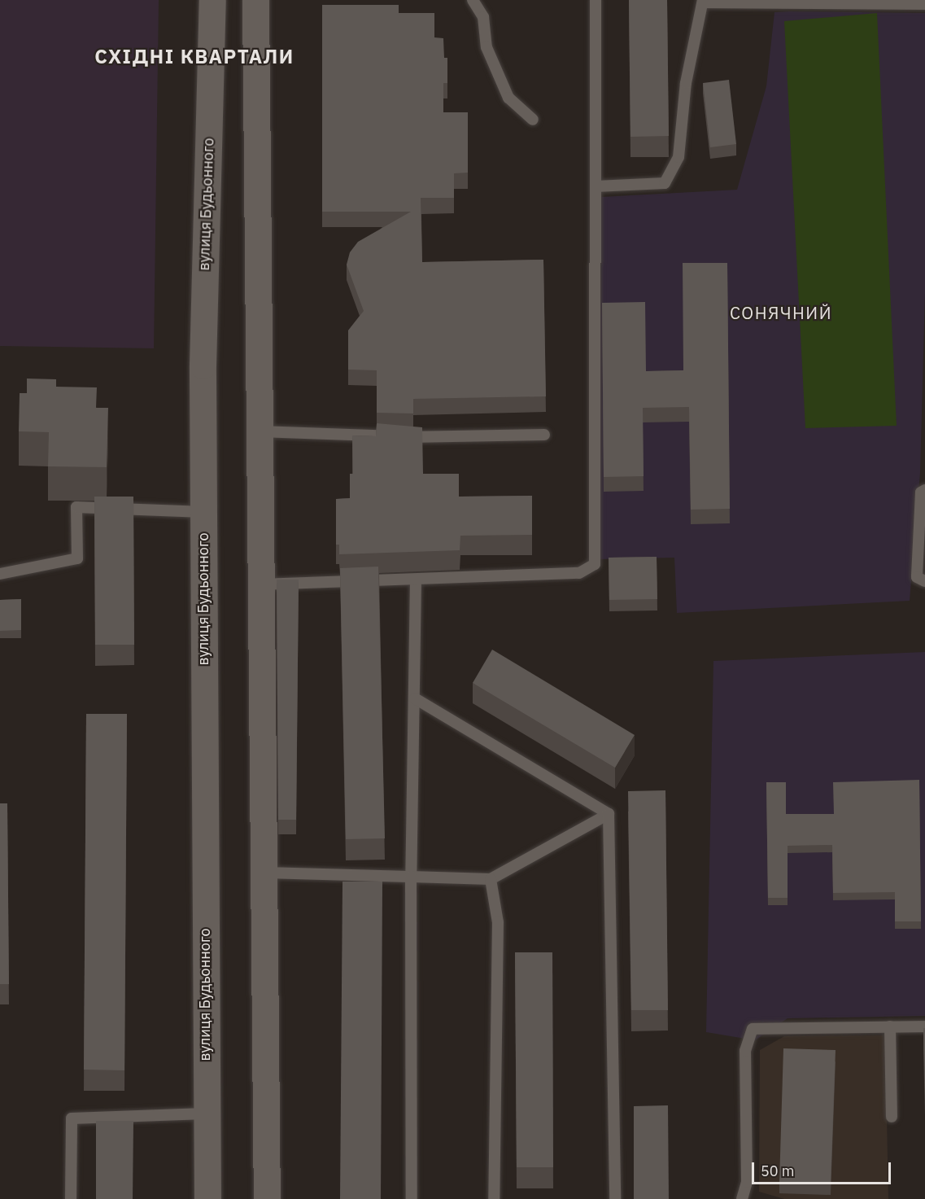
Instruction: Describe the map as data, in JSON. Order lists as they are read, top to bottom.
{
  "streets": {
    "main road": ["вулиця Будьонного"]
  },
  "districts": ["СХІДНІ КВАРТАЛИ", "СОНЯЧНИЙ"],
  "scale_bar": "50 m"
}
